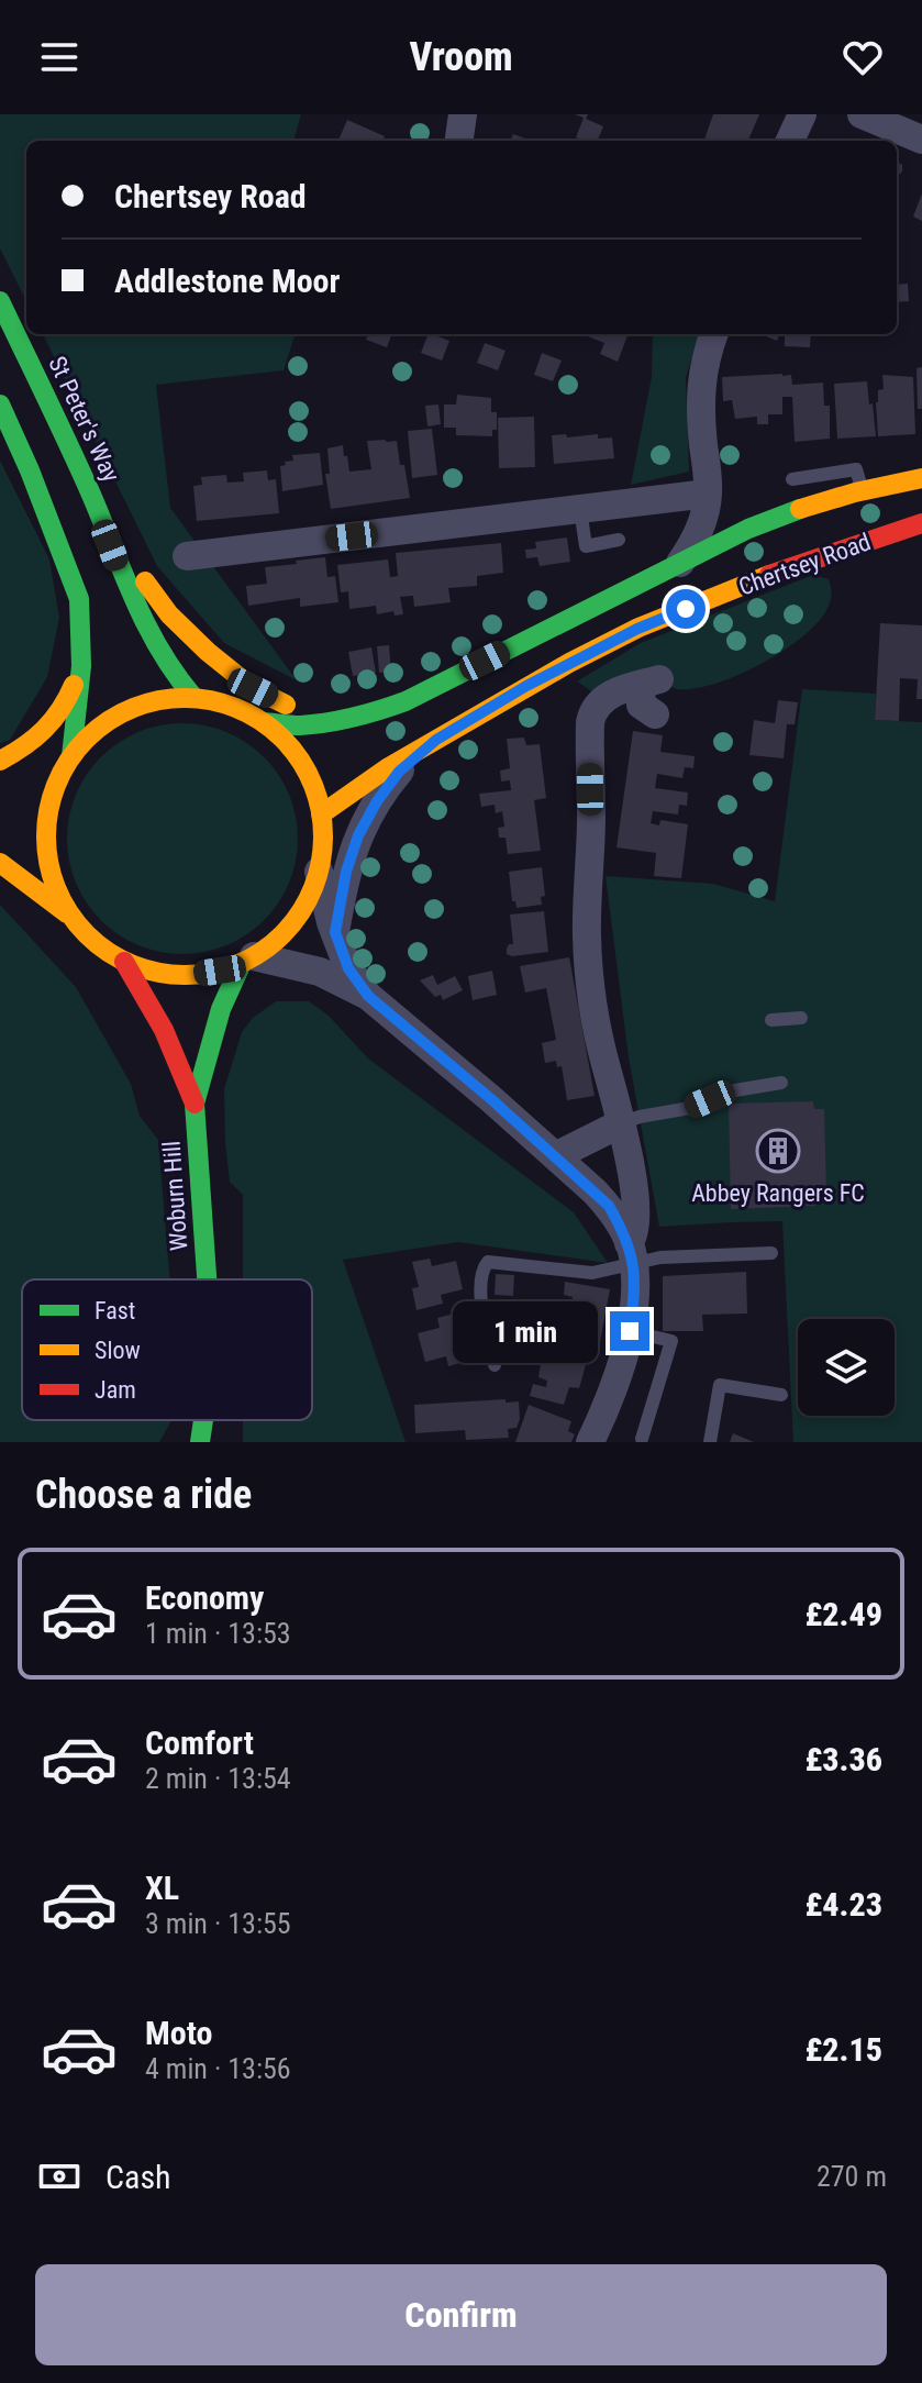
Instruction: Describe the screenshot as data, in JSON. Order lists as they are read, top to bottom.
{
  "streets": {
    "main road": ["St Peter's Way", "Chertsey Road", "Woburn Hill"]
  },
  "crossings": [
    ["St Peter's Way", "Chertsey Road"],
    ["St Peter's Way", "Woburn Hill"],
    ["Chertsey Road", "Woburn Hill"]
  ],
  "places": {
    "building": ["Abbey Rangers FC"]
  },
  "legend": ["Fast", "Slow", "Jam"],
  "page": {
    "header": "Vroom",
    "banner": ["Chertsey Road", "Addlestone Moor"],
    "bubble": "1 min",
    "heading": "Choose a ride",
    "list": [
      {
        "name": "Economy",
        "note": "1 min · 13:53",
        "value": "£2.49"
      },
      {
        "name": "Comfort",
        "note": "2 min · 13:54",
        "value": "£3.36"
      },
      {
        "name": "XL",
        "note": "3 min · 13:55",
        "value": "£4.23"
      },
      {
        "name": "Moto",
        "note": "4 min · 13:56",
        "value": "£2.15"
      }
    ],
    "pay": ["Cash", "270 m"],
    "buttons": "Confirm"
  }
}
